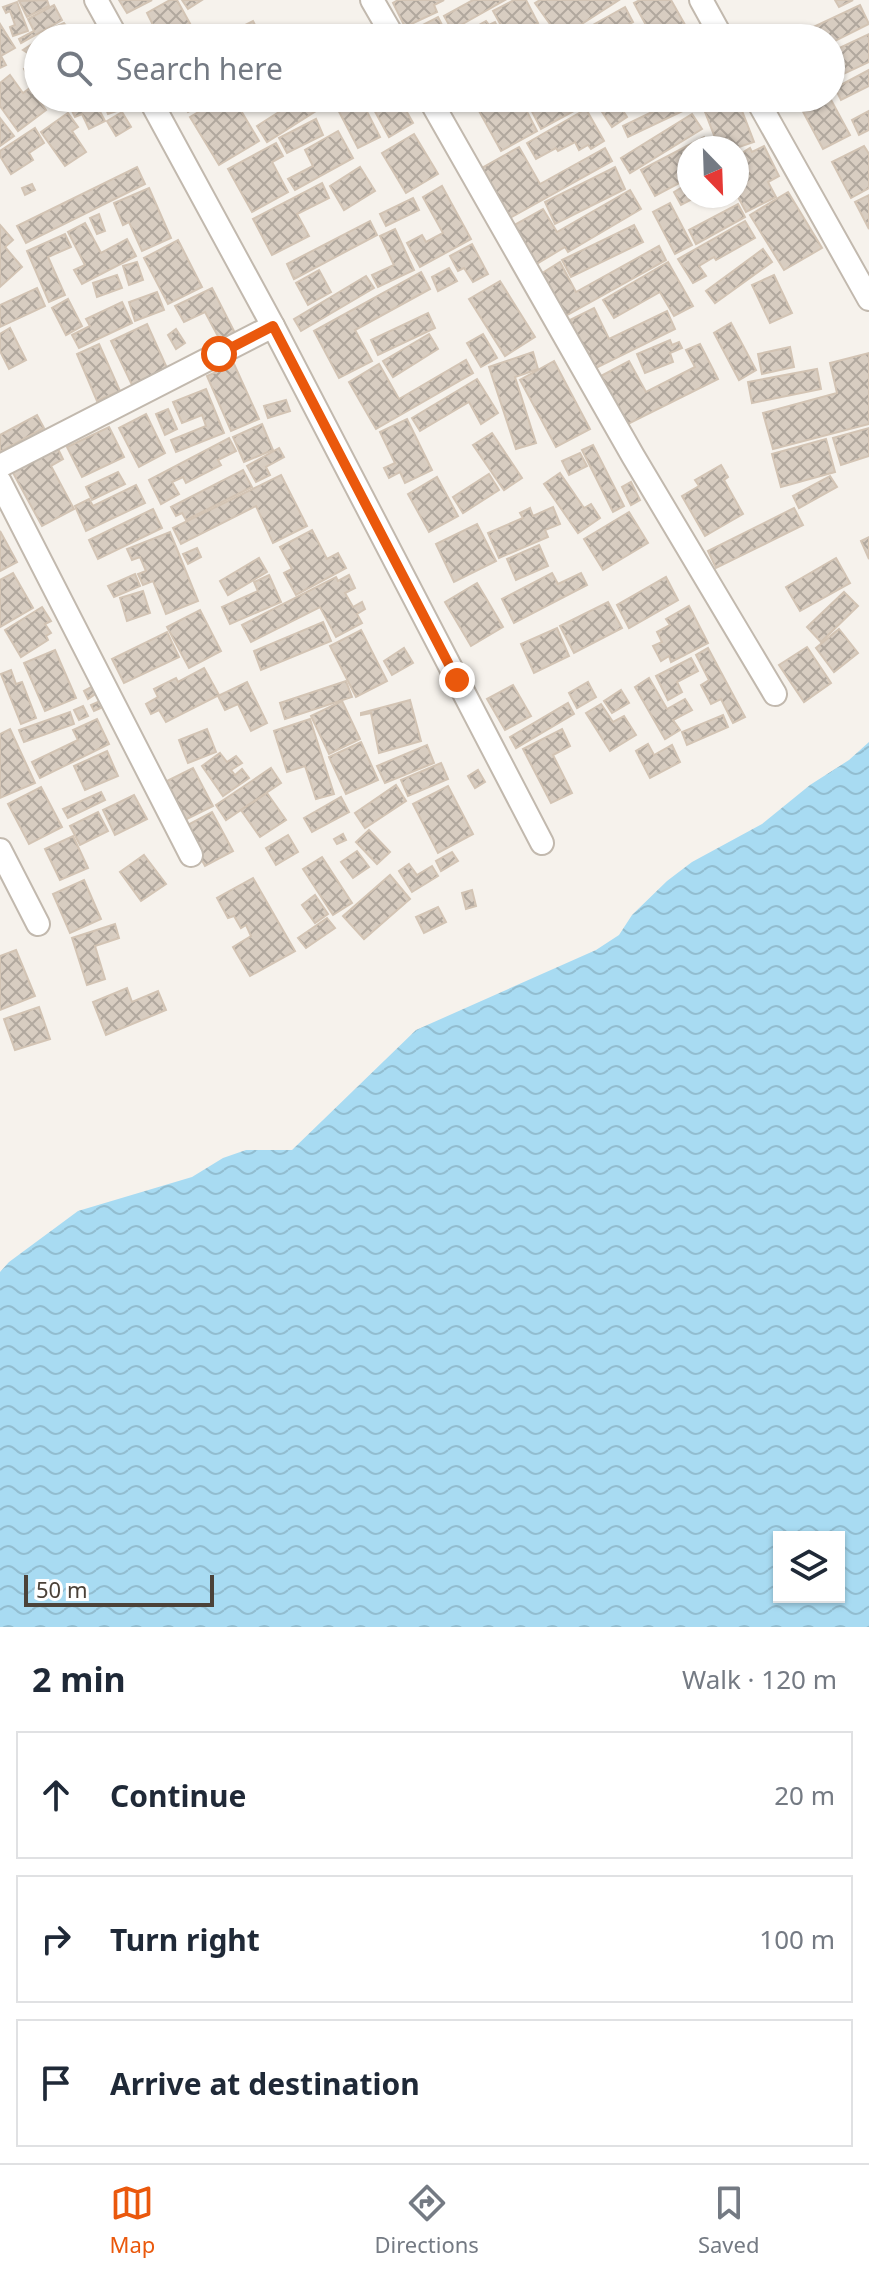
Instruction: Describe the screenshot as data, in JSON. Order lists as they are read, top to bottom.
{
  "scale_bar": "50 m",
  "north": "bottom right",
  "page": {
    "search": "Search here",
    "scale": "50 m",
    "heading": ["2 min", "Walk · 120 m"],
    "list": [
      ["Continue", "20 m"],
      ["Turn right", "100 m"],
      "Arrive at destination"
    ],
    "nav": ["Map", "Directions", "Saved"]
  }
}
